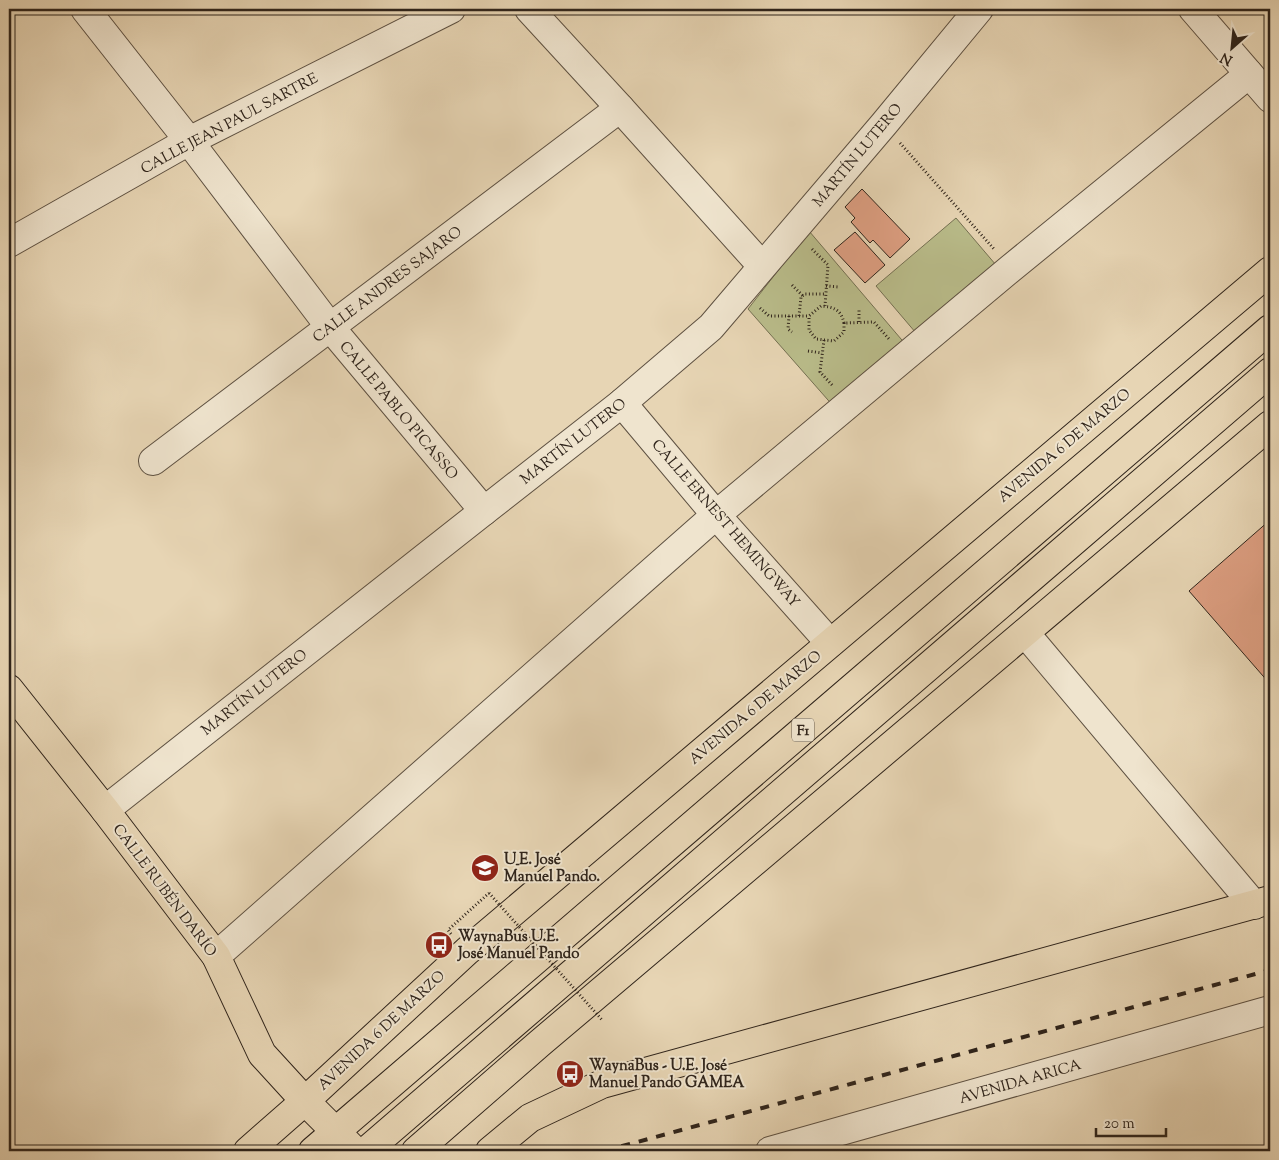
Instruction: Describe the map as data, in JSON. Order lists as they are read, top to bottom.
{
  "streets": {
    "main road": ["AVENIDA 6 DE MARZO", "F1", "CALLE RUBÉN DARÍO"],
    "street": [
      "CALLE JEAN PAUL SARTRE",
      "MARTÍN LUTERO",
      "CALLE ANDRES SAJARO",
      "CALLE PABLO PICASSO",
      "CALLE ERNEST HEMINGWAY",
      "AVENIDA ARICA"
    ]
  },
  "crossings": [
    ["CALLE JEAN PAUL SARTRE", "CALLE PABLO PICASSO"],
    ["MARTÍN LUTERO", "CALLE PABLO PICASSO"],
    ["MARTÍN LUTERO", "CALLE ERNEST HEMINGWAY"],
    ["MARTÍN LUTERO", "CALLE RUBÉN DARÍO"],
    ["CALLE ANDRES SAJARO", "CALLE PABLO PICASSO"],
    ["AVENIDA 6 DE MARZO", "CALLE ERNEST HEMINGWAY"],
    ["AVENIDA 6 DE MARZO", "CALLE RUBÉN DARÍO"],
    ["F1", "CALLE RUBÉN DARÍO"]
  ],
  "places": {
    "school or university": ["U_E. José Manuel Pando."],
    "bus stop": ["WaynaBus U.E. José Manuel Pando", "WaynaBus - U.E. José Manuel Pando GAMEA"]
  },
  "scale_bar": "20 m",
  "north": "bottom left"
}
